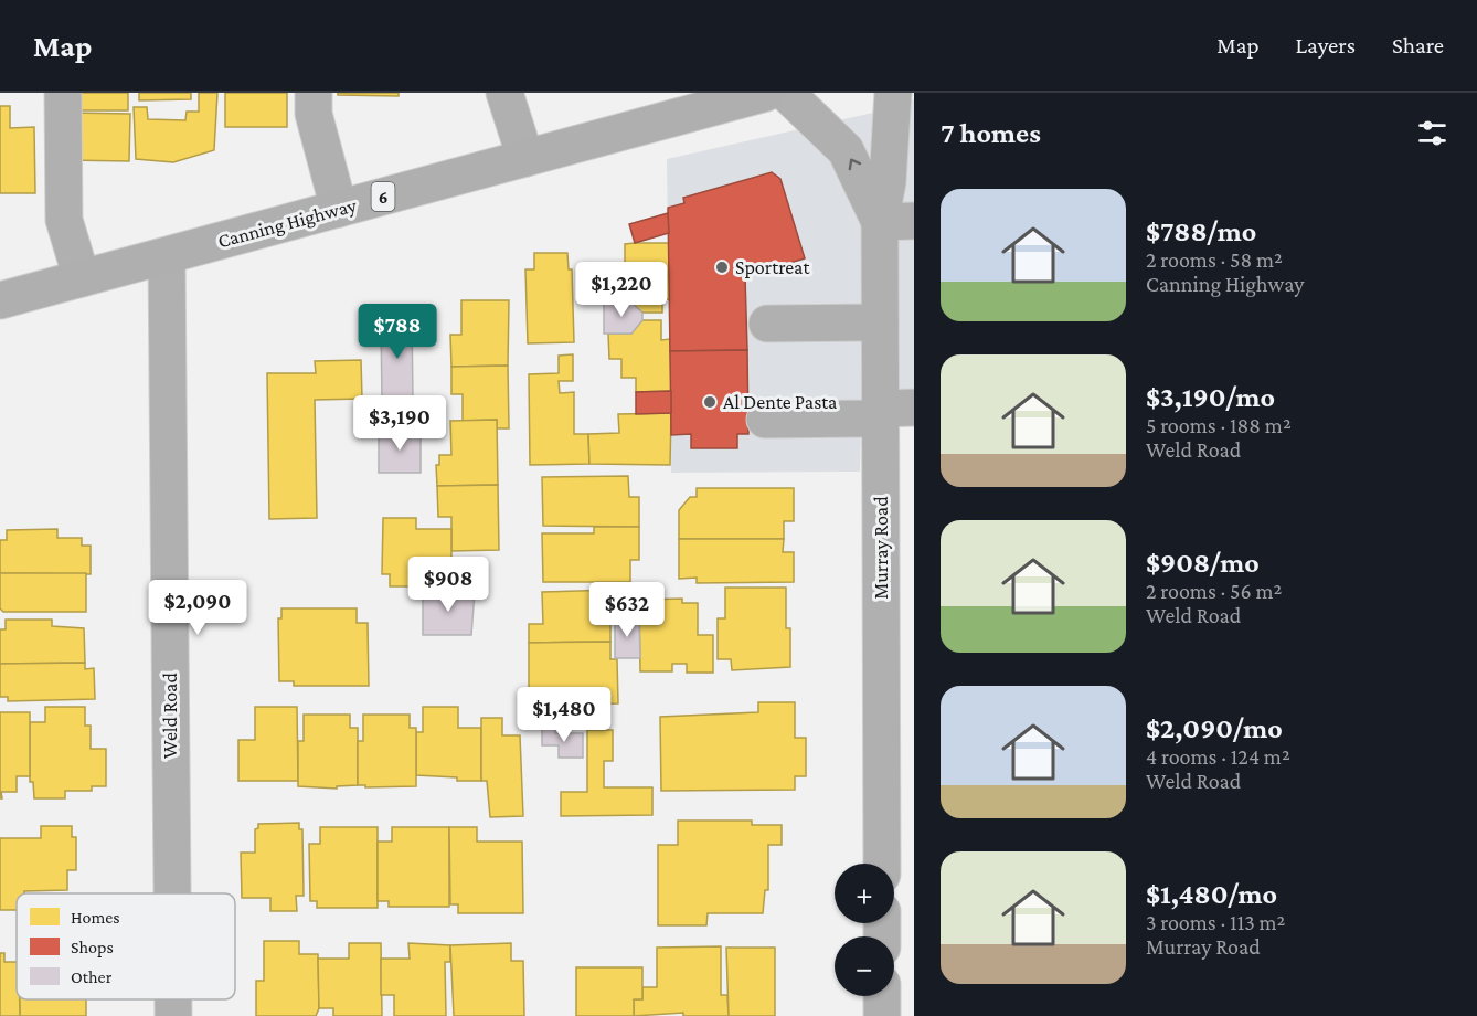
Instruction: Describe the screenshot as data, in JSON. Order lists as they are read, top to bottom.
{
  "streets": {
    "highway": ["6", "Canning Highway"],
    "street": ["Murray Road", "Weld Road"]
  },
  "crossings": [
    ["Canning Highway", "Weld Road"]
  ],
  "places": ["Sportreat", "Al Dente Pasta"],
  "legend": ["Homes", "Shops", "Other"],
  "page": {
    "header": "Map",
    "nav": ["Map", "Layers", "Share"],
    "heading": "7 homes",
    "list": [
      {
        "name": "$788/mo",
        "note": "2 rooms · 58 m² · Canning Highway"
      },
      {
        "name": "$3,190/mo",
        "note": "5 rooms · 188 m² · Weld Road"
      },
      {
        "name": "$908/mo",
        "note": "2 rooms · 56 m² · Weld Road"
      },
      {
        "name": "$2,090/mo",
        "note": "4 rooms · 124 m² · Weld Road"
      },
      {
        "name": "$1,480/mo",
        "note": "3 rooms · 113 m² · Murray Road"
      }
    ],
    "price": [
      "$1,220",
      "$788",
      "$3,190",
      "$908",
      "$2,090",
      "$632",
      "$1,480"
    ],
    "map_buttons": ["+", "−"]
  }
}
